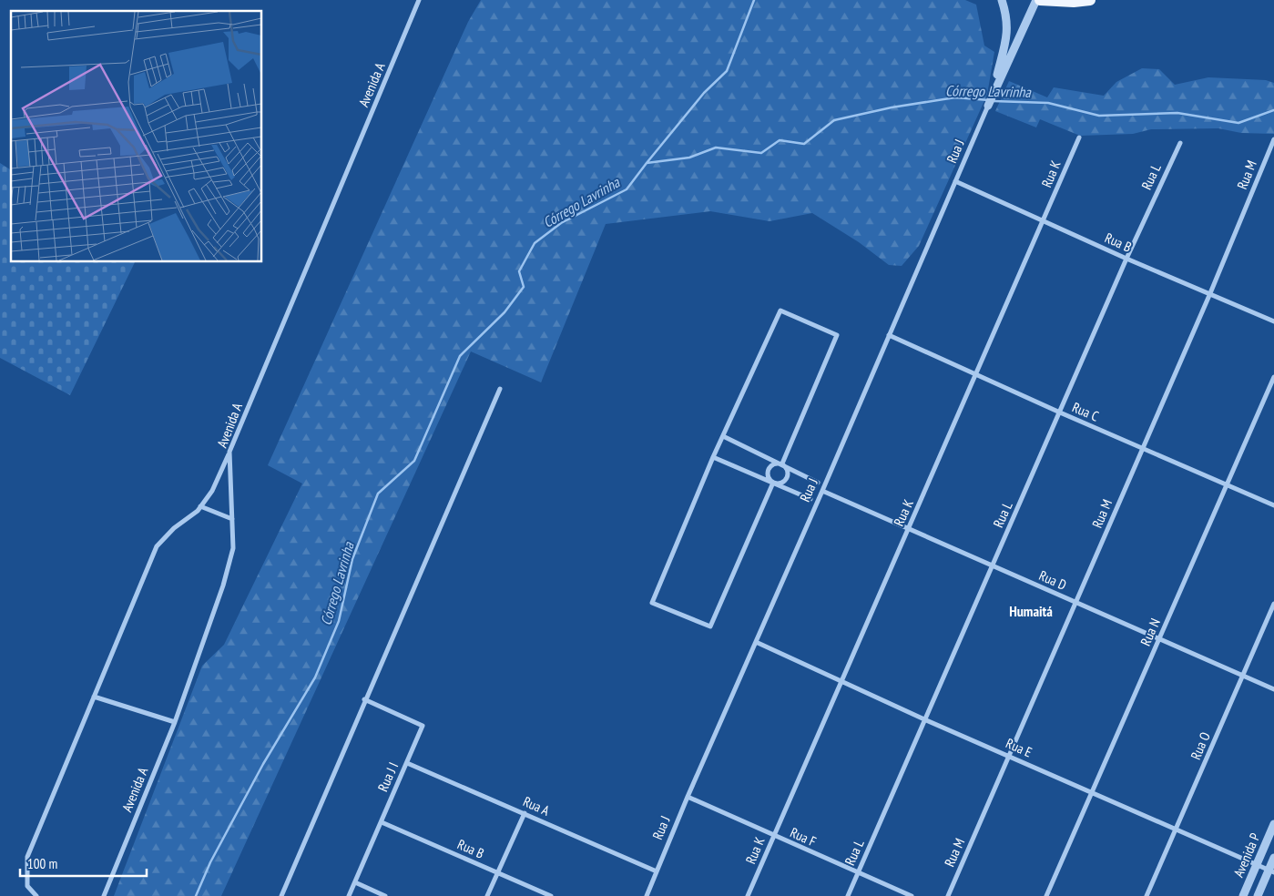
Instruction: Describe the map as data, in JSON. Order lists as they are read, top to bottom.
{
  "streets": {
    "street": [
      "Avenida A",
      "Rua J",
      "Rua K",
      "Rua M",
      "Rua L",
      "Rua B",
      "Rua C",
      "Rua D",
      "Rua N",
      "Rua O",
      "Rua E",
      "Rua J I",
      "Rua A",
      "Rua F",
      "Avenida P"
    ]
  },
  "crossings": [
    ["Rua J", "Rua B"],
    ["Rua J", "Rua C"],
    ["Rua J", "Rua D"],
    ["Rua J", "Rua E"],
    ["Rua J", "Rua A"],
    ["Rua J", "Rua F"],
    ["Rua K", "Rua B"],
    ["Rua K", "Rua C"],
    ["Rua K", "Rua D"],
    ["Rua K", "Rua E"],
    ["Rua K", "Rua F"],
    ["Rua M", "Rua B"],
    ["Rua M", "Rua C"],
    ["Rua M", "Rua D"],
    ["Rua M", "Rua E"],
    ["Rua L", "Rua B"],
    ["Rua L", "Rua C"],
    ["Rua L", "Rua D"],
    ["Rua L", "Rua E"],
    ["Rua L", "Rua F"],
    ["Rua B", "Rua J I"],
    ["Rua C", "Rua N"],
    ["Rua D", "Rua N"],
    ["Rua D", "Rua O"],
    ["Rua N", "Rua E"],
    ["Rua O", "Rua E"],
    ["Rua E", "Avenida P"],
    ["Rua J I", "Rua A"]
  ],
  "districts": ["Humaitá"],
  "water": ["Córrego Lavrinha"],
  "scale_bar": "100 m"
}
